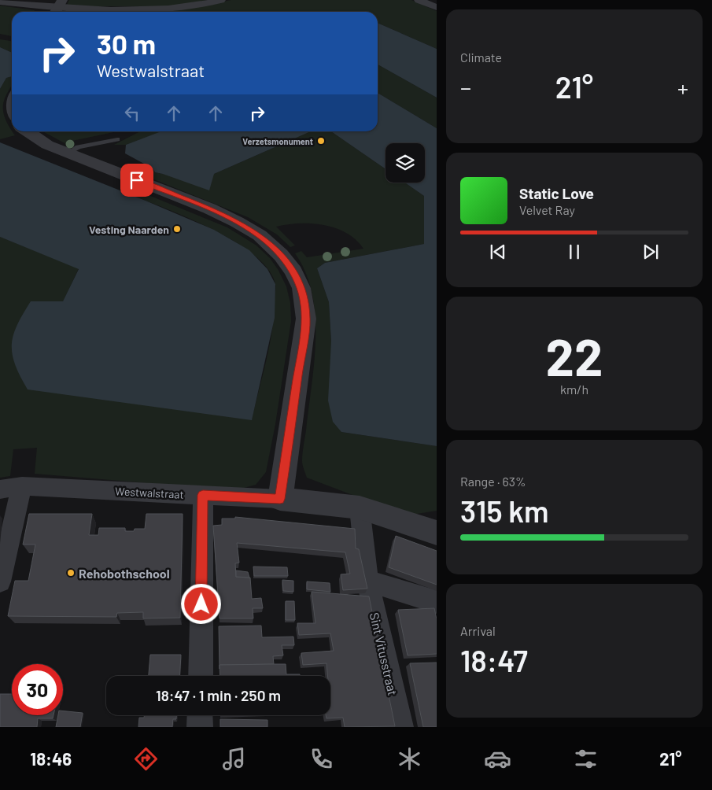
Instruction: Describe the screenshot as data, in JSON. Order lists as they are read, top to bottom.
{
  "streets": {
    "street": ["Westwalstraat", "Sint Vitusstraat"]
  },
  "crossings": [
    ["Westwalstraat", "Sint Vitusstraat"]
  ],
  "places": ["Verzetsmonument", "Vesting Naarden", "Rehobothschool"],
  "page": {
    "tile": [
      "Climate",
      ["22", "km/h"],
      ["Range · 63%", "315 km"],
      ["Arrival", "18:47"]
    ],
    "turn": ["30 m", "Westwalstraat"],
    "heat": ["−", "21°", "+"],
    "song": ["Static Love", "Velvet Ray"],
    "limit": "30",
    "trip": "18:47 · 1 min · 250 m",
    "tabs": ["18:46", "21°"]
  }
}
